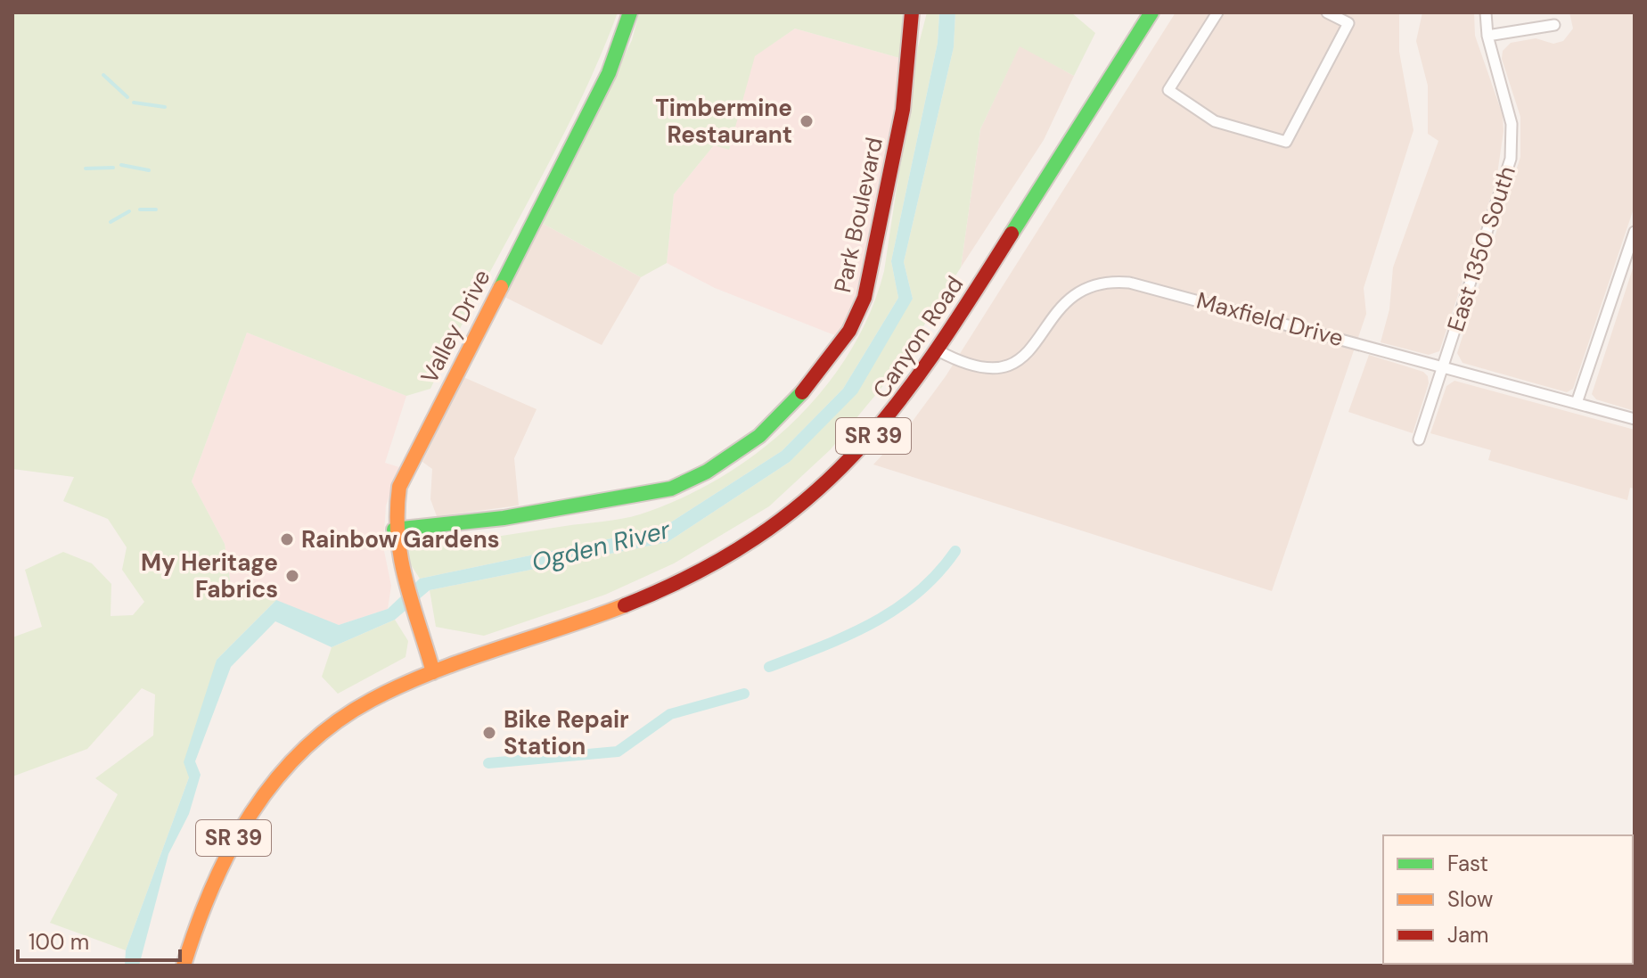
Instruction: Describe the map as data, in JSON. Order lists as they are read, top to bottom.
{
  "streets": {
    "street": [
      "Park Boulevard",
      "East 1350 South",
      "Maxfield Drive",
      "Valley Drive",
      "Canyon Road",
      "SR 39"
    ]
  },
  "crossings": [
    ["Park Boulevard", "Valley Drive"],
    ["East 1350 South", "Maxfield Drive"],
    ["Maxfield Drive", "Canyon Road"],
    ["Valley Drive", "Canyon Road"],
    ["Valley Drive", "SR 39"],
    ["Canyon Road", "SR 39"]
  ],
  "water": ["Ogden River"],
  "places": [
    "Timbermine Restaurant",
    "Rainbow Gardens",
    "My Heritage Fabrics",
    "Bike Repair Station"
  ],
  "legend": ["Fast", "Slow", "Jam"],
  "scale_bar": "100 m"
}
